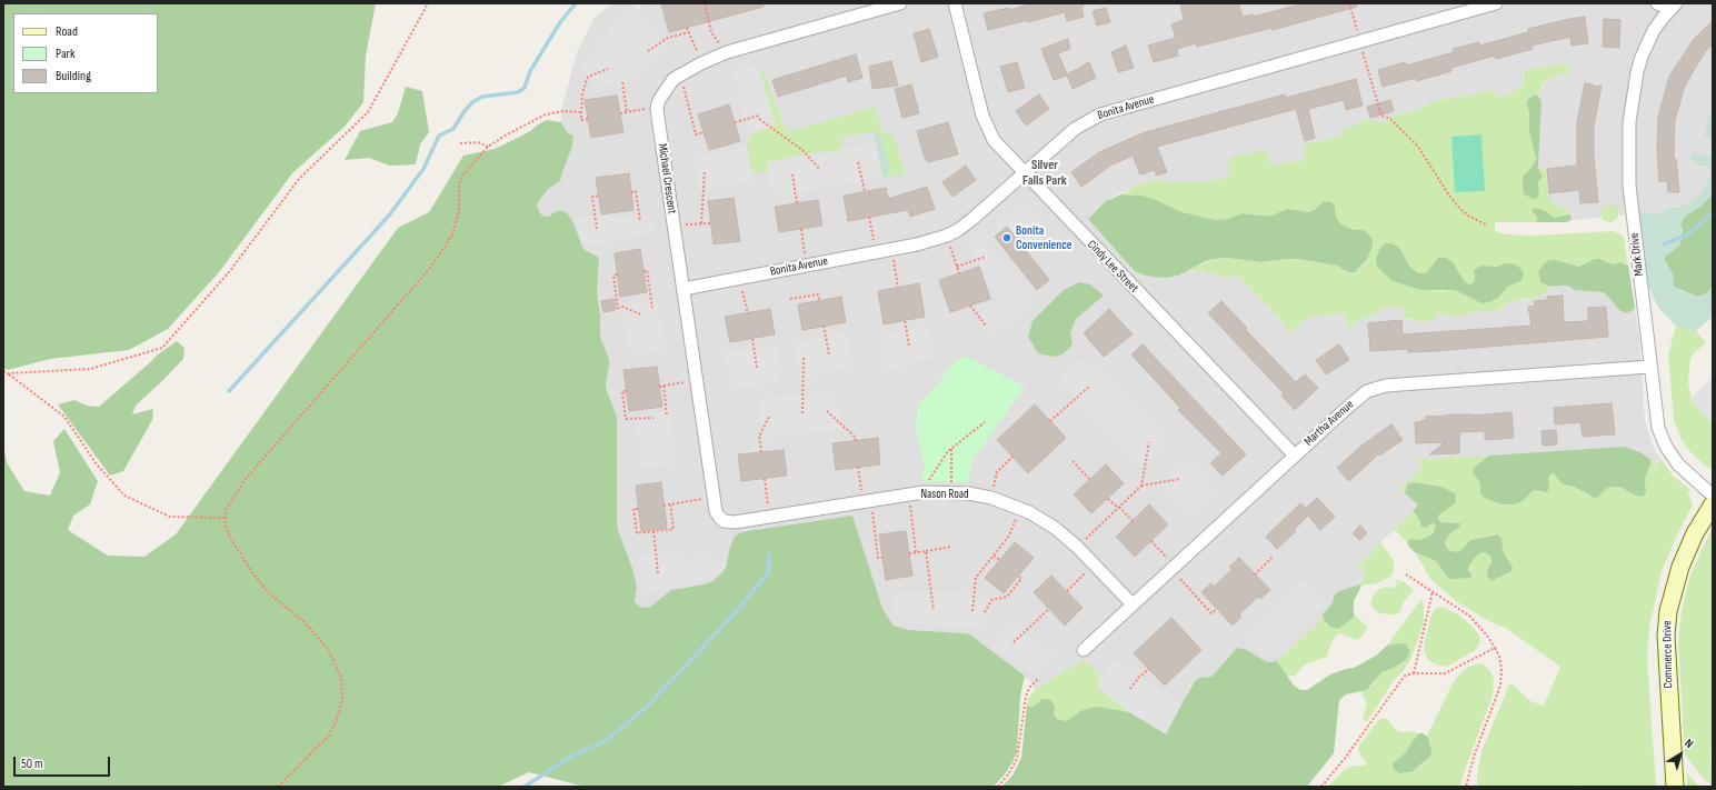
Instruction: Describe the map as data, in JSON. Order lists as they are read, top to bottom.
{
  "streets": {
    "street": [
      "Bonita Avenue",
      "Michael Crescent",
      "Mark Drive",
      "Cindy Lee Street",
      "Martha Avenue",
      "Nason Road",
      "Commerce Drive"
    ]
  },
  "crossings": [
    ["Bonita Avenue", "Michael Crescent"],
    ["Bonita Avenue", "Cindy Lee Street"],
    ["Michael Crescent", "Nason Road"],
    ["Mark Drive", "Martha Avenue"],
    ["Cindy Lee Street", "Martha Avenue"],
    ["Martha Avenue", "Nason Road"]
  ],
  "districts": ["Silver Falls Park"],
  "places": ["Bonita Convenience"],
  "legend": ["Road", "Park", "Building"],
  "scale_bar": "50 m",
  "north": "top right"
}
